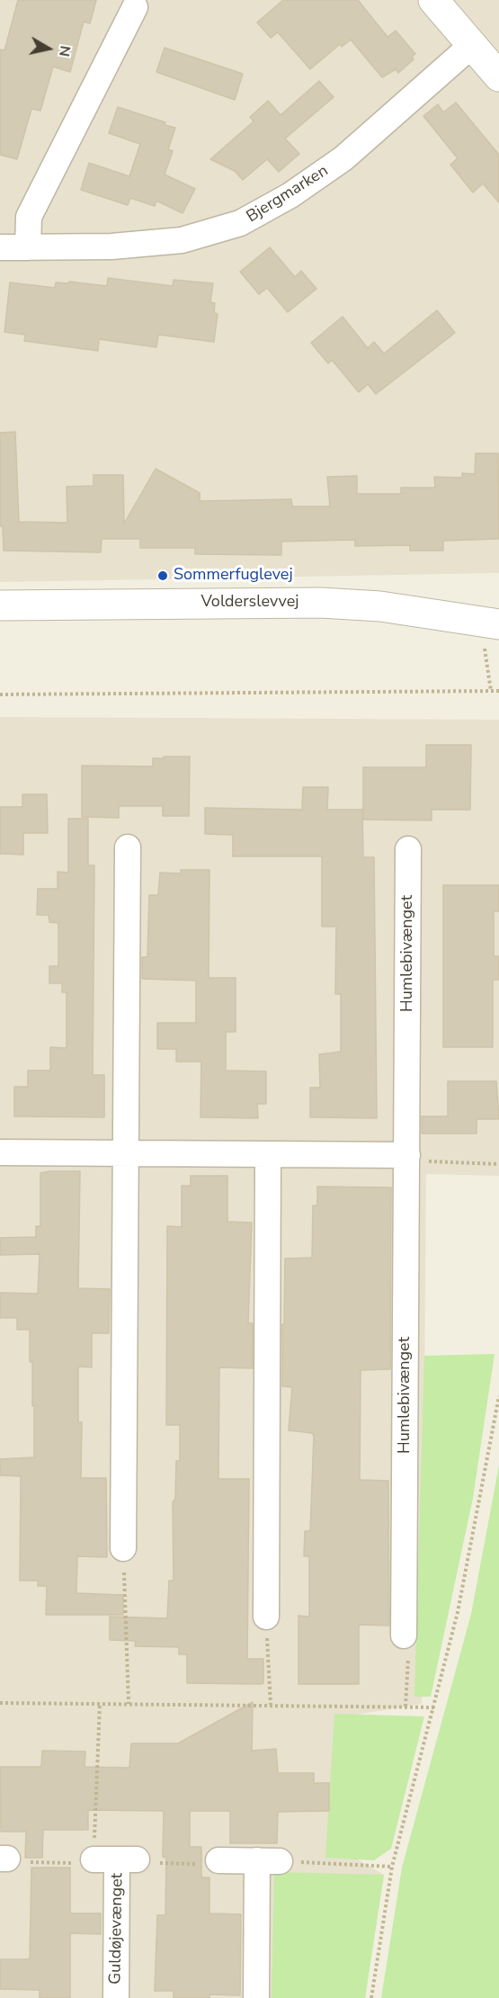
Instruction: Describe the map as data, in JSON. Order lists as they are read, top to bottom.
{
  "streets": {
    "street": [
      "Bjergmarken",
      "Volderslevvej",
      "Humlebivænget",
      "Guldøjevænget"
    ]
  },
  "places": ["Sommerfuglevej"],
  "north": "right"
}
